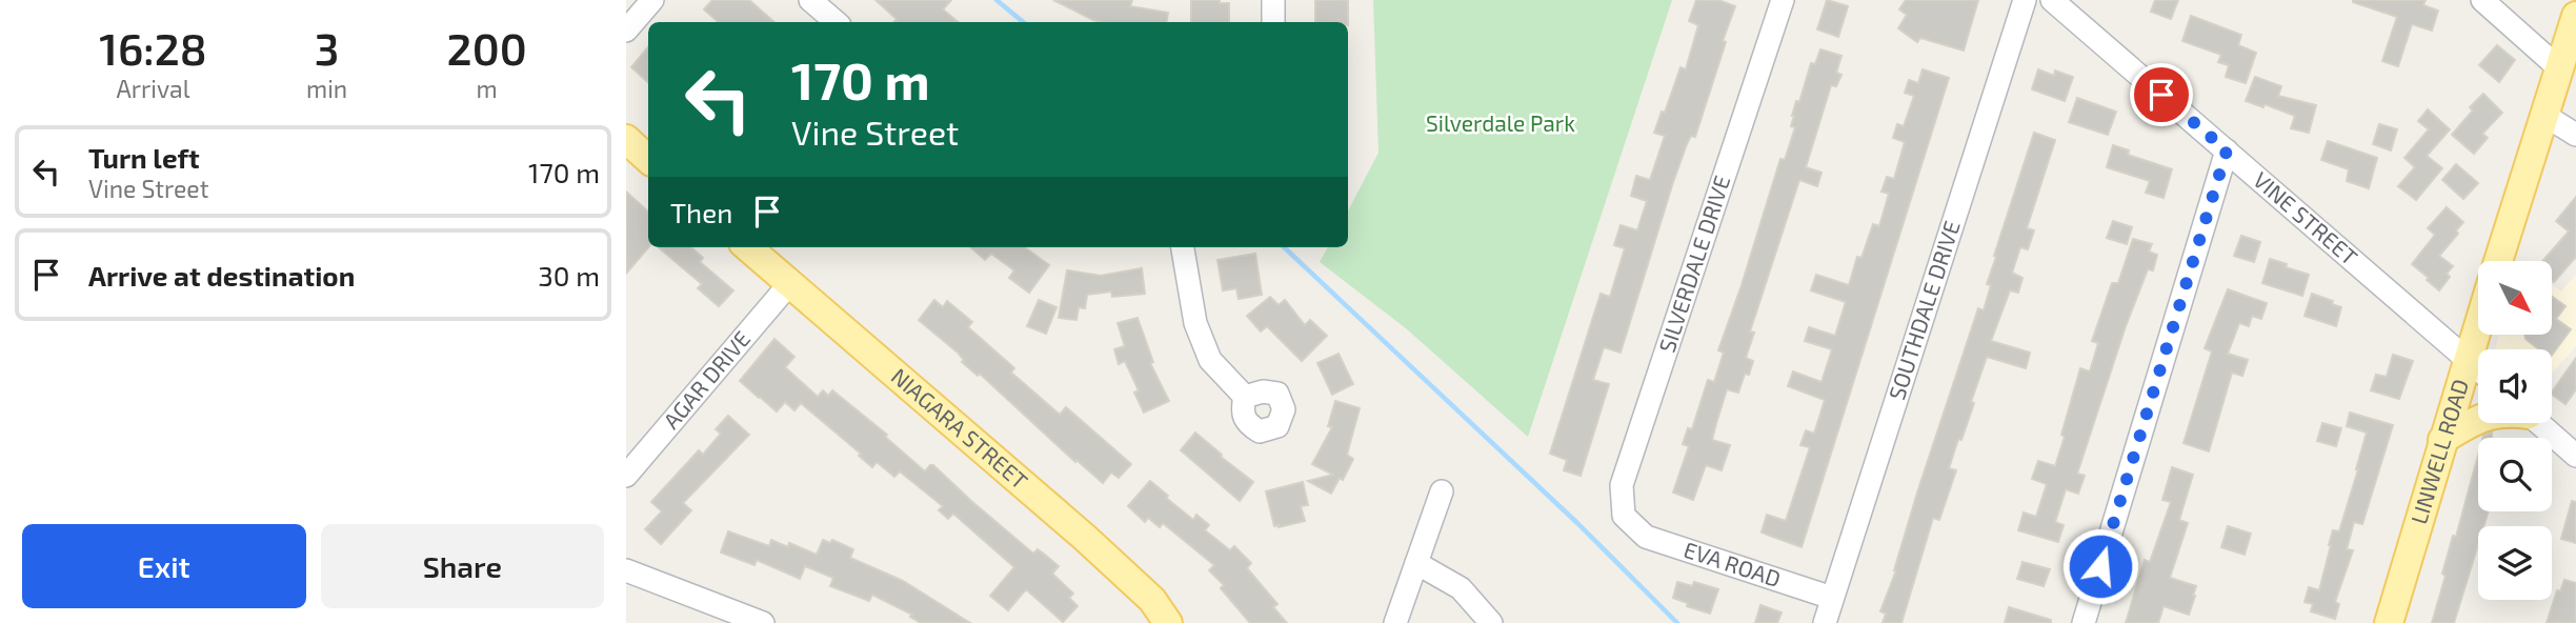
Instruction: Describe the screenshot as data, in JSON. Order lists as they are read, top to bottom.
{
  "streets": {
    "main road": ["NIAGARA STREET", "LINWELL ROAD"],
    "street": [
      "VINE STREET",
      "SILVERDALE DRIVE",
      "SOUTHDALE DRIVE",
      "AGAR DRIVE",
      "EVA ROAD"
    ]
  },
  "crossings": [
    ["VINE STREET", "LINWELL ROAD"],
    ["SILVERDALE DRIVE", "EVA ROAD"],
    ["SOUTHDALE DRIVE", "EVA ROAD"],
    ["AGAR DRIVE", "NIAGARA STREET"]
  ],
  "parks": ["Silverdale Park"],
  "north": "bottom right",
  "page": {
    "eta": [
      "16:28",
      "Arrival",
      "3",
      "min",
      "200",
      "m"
    ],
    "turn": ["170 m", "Vine Street"],
    "list": [
      {
        "name": "Turn left",
        "note": "Vine Street",
        "value": "170 m"
      },
      {
        "name": "Arrive at destination",
        "value": "30 m"
      }
    ],
    "then": "Then",
    "buttons": ["Exit", "Share"]
  }
}
